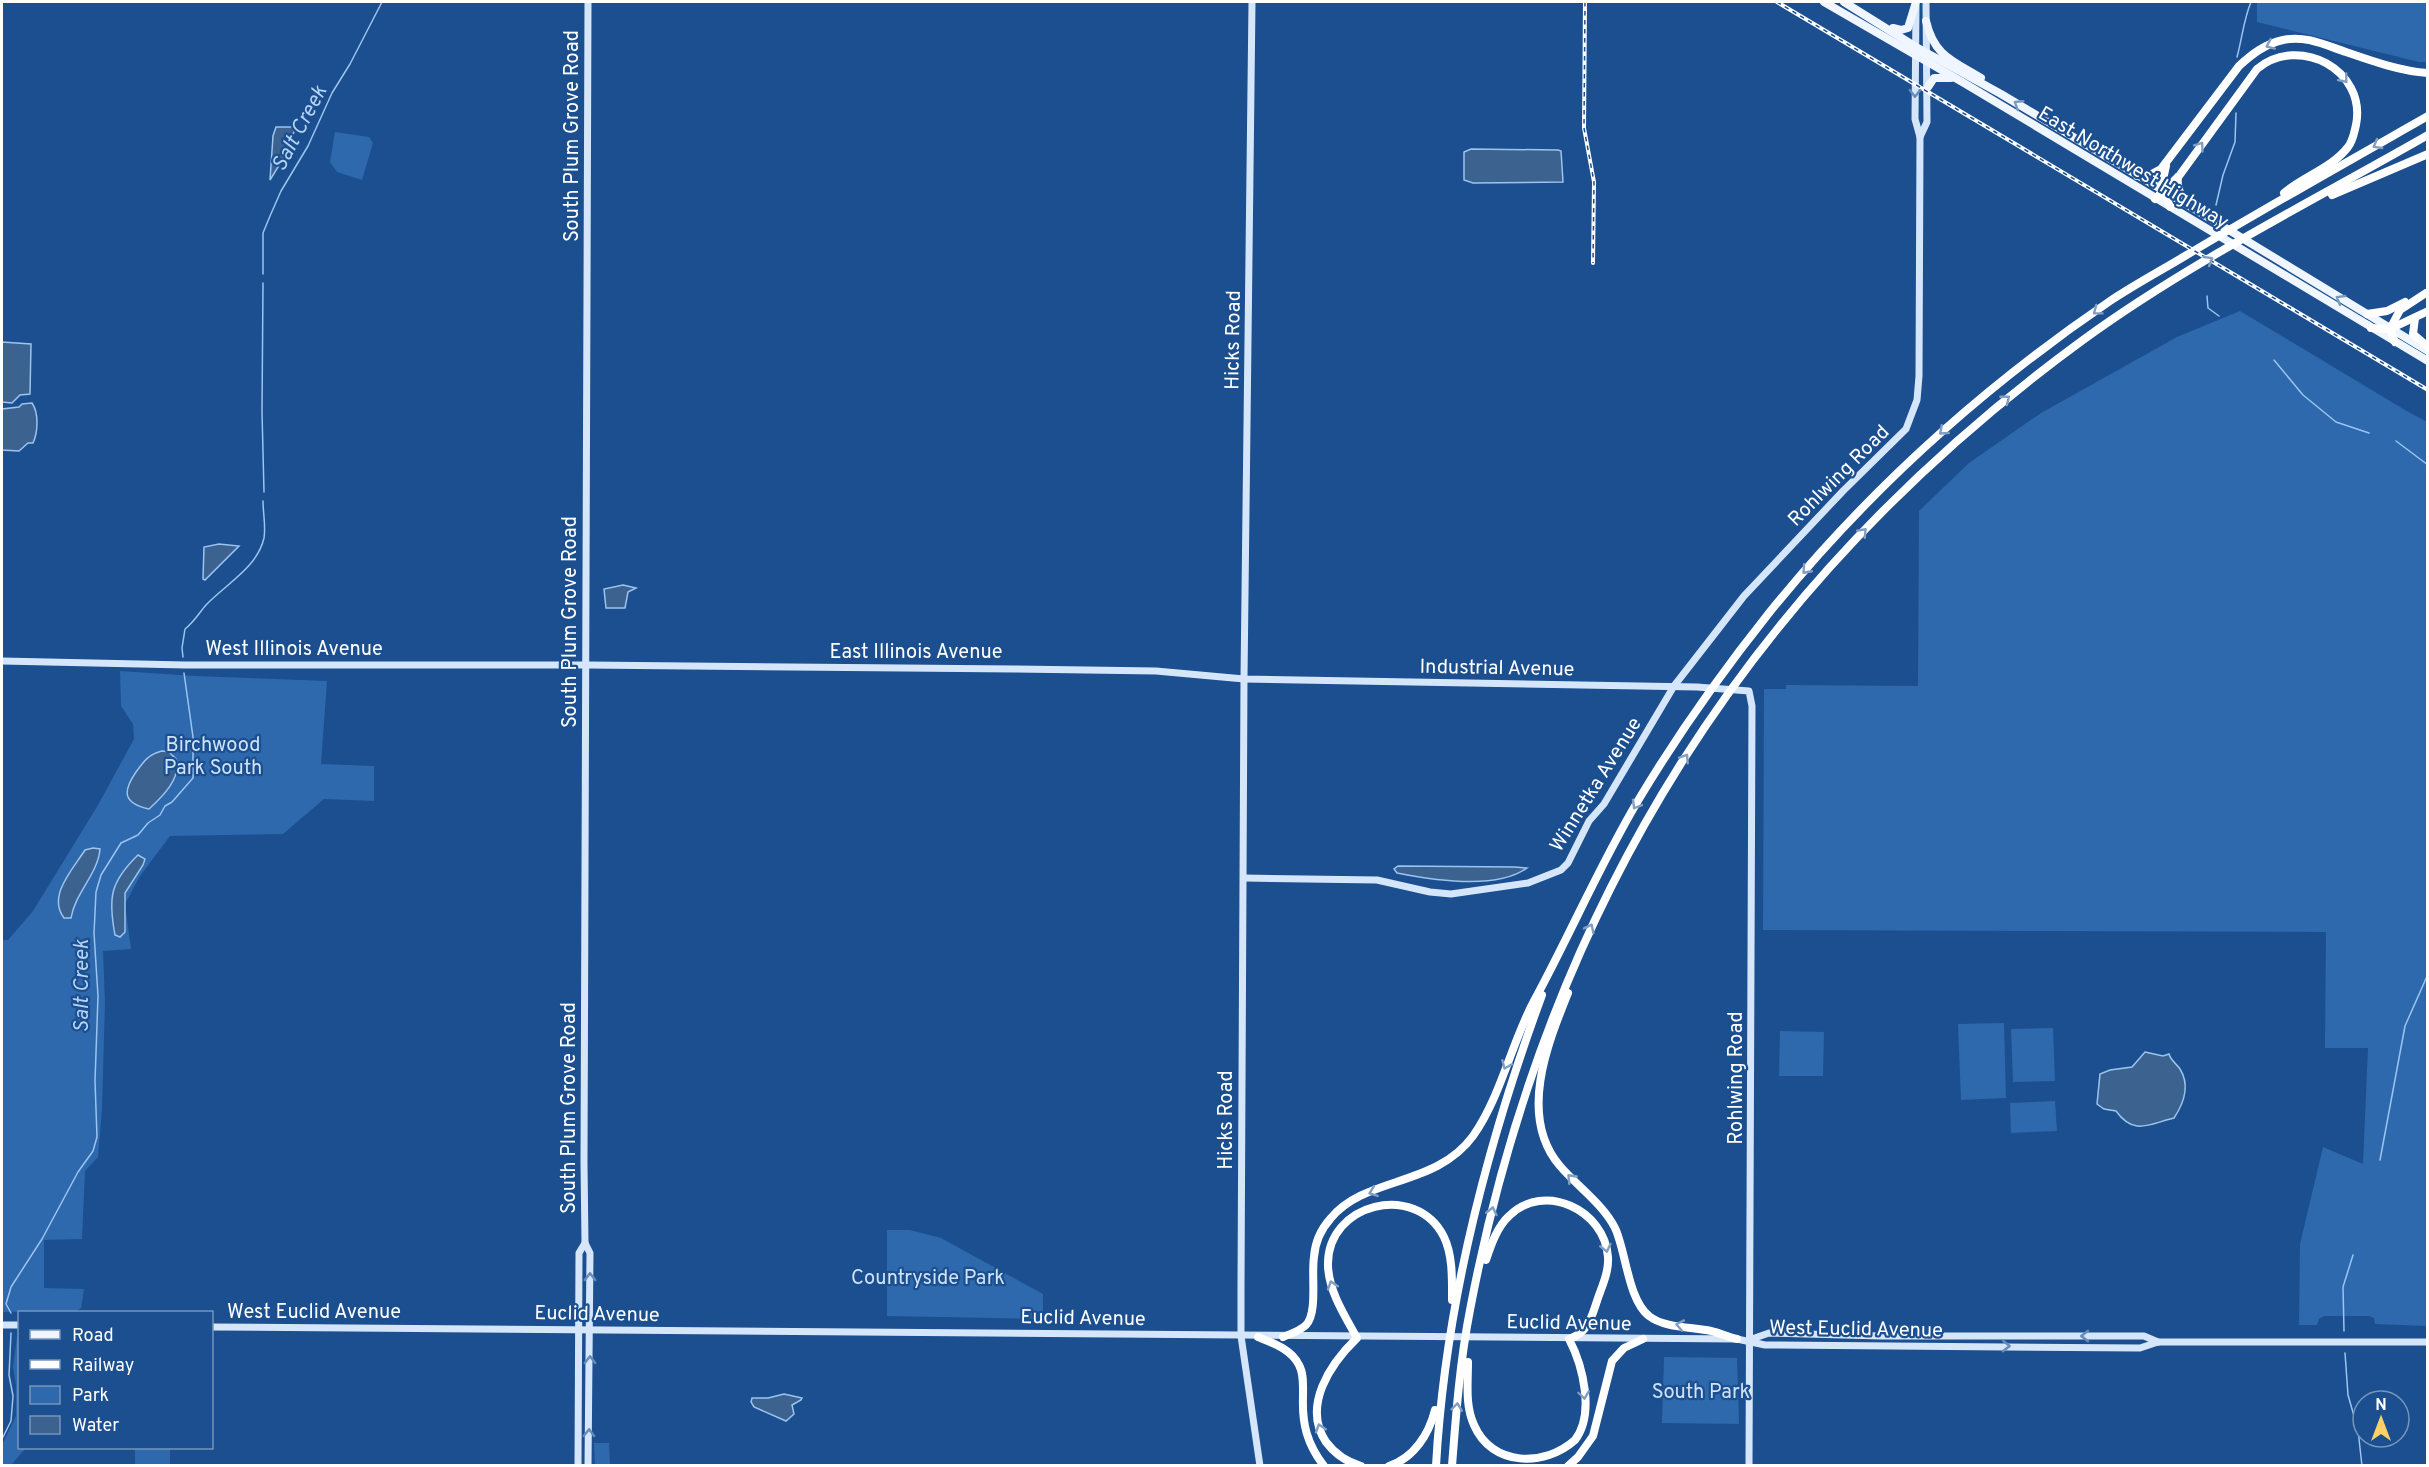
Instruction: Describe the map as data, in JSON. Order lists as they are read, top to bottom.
{
  "streets": {
    "main road": [
      "South Plum Grove Road",
      "East Northwest Highway",
      "Hicks Road",
      "Rohlwing Road",
      "West Illinois Avenue",
      "East Illinois Avenue",
      "Industrial Avenue",
      "Winnetka Avenue",
      "West Euclid Avenue",
      "Euclid Avenue"
    ]
  },
  "crossings": [
    ["South Plum Grove Road", "West Illinois Avenue"],
    ["South Plum Grove Road", "East Illinois Avenue"],
    ["South Plum Grove Road", "Euclid Avenue"],
    ["East Northwest Highway", "Rohlwing Road"],
    ["Hicks Road", "East Illinois Avenue"],
    ["Hicks Road", "Industrial Avenue"],
    ["Hicks Road", "Winnetka Avenue"],
    ["Hicks Road", "Euclid Avenue"],
    ["Rohlwing Road", "Industrial Avenue"],
    ["Rohlwing Road", "Winnetka Avenue"],
    ["Rohlwing Road", "West Euclid Avenue"],
    ["Rohlwing Road", "Euclid Avenue"],
    ["West Illinois Avenue", "East Illinois Avenue"],
    ["East Illinois Avenue", "Industrial Avenue"],
    ["Industrial Avenue", "Winnetka Avenue"],
    ["West Euclid Avenue", "Euclid Avenue"]
  ],
  "water": ["Salt Creek"],
  "parks": ["Birchwood Park South", "Countryside Park", "South Park"],
  "legend": [
    "Road",
    "Railway",
    "Park",
    "Water"
  ],
  "north": "top"
}
